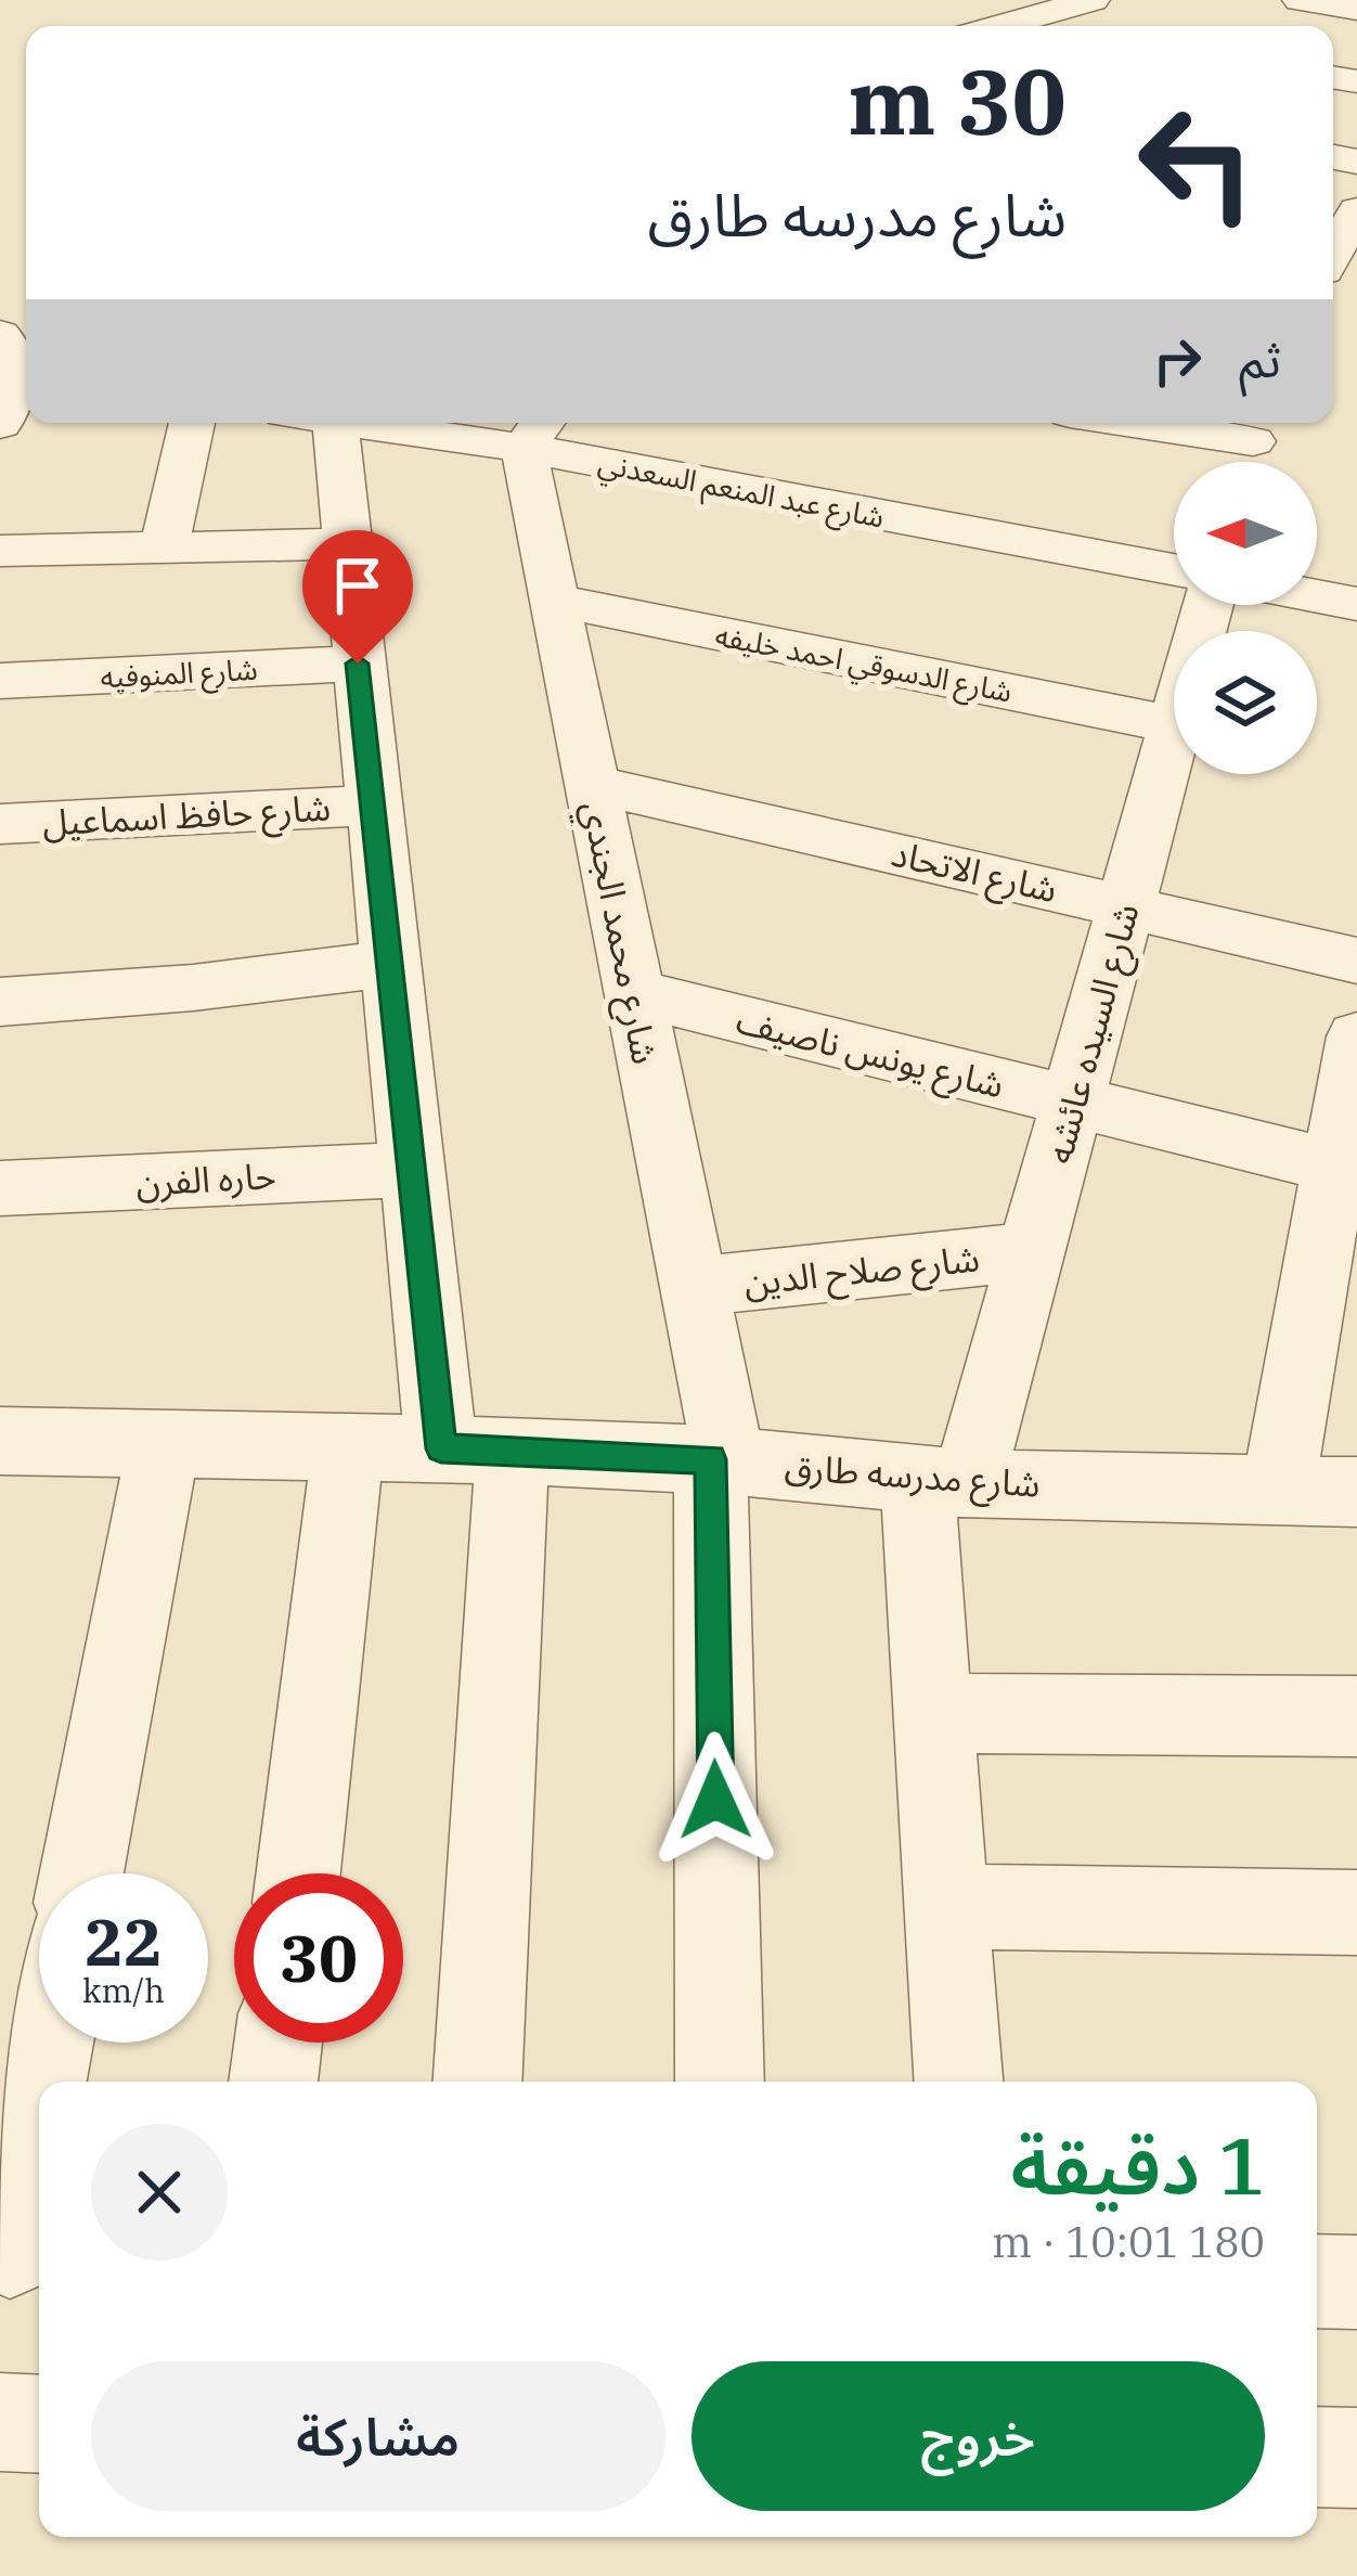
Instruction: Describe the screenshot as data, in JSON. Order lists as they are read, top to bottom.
{
  "streets": {
    "street": [
      "شارع عبد المنعم السعدني",
      "شارع الدسوقي احمد خليفه",
      "شارع المنوفيه",
      "شارع حافظ اسماعيل",
      "شارع الاتحاد",
      "شارع محمد الجندي",
      "شارع السيده عائشه",
      "شارع يونس ناصيف",
      "حاره الفرن",
      "شارع صلاح الدين",
      "شارع مدرسه طارق"
    ]
  },
  "crossings": [
    ["شارع عبد المنعم السعدني", "شارع محمد الجندي"],
    ["شارع الدسوقي احمد خليفه", "شارع محمد الجندي"],
    ["شارع الاتحاد", "شارع محمد الجندي"],
    ["شارع الاتحاد", "شارع السيده عائشه"],
    ["شارع محمد الجندي", "شارع يونس ناصيف"],
    ["شارع محمد الجندي", "شارع صلاح الدين"],
    ["شارع محمد الجندي", "شارع مدرسه طارق"],
    ["شارع السيده عائشه", "شارع يونس ناصيف"],
    ["شارع السيده عائشه", "شارع صلاح الدين"],
    ["شارع السيده عائشه", "شارع مدرسه طارق"]
  ],
  "north": "left",
  "page": {
    "turn": ["30 m", "شارع مدرسه طارق"],
    "then": "ثم",
    "speed": "22 km/h",
    "limit": "30",
    "heading": ["1 دقيقة", "180 m · 10:01"],
    "buttons": ["خروج", "مشاركة"]
  }
}
